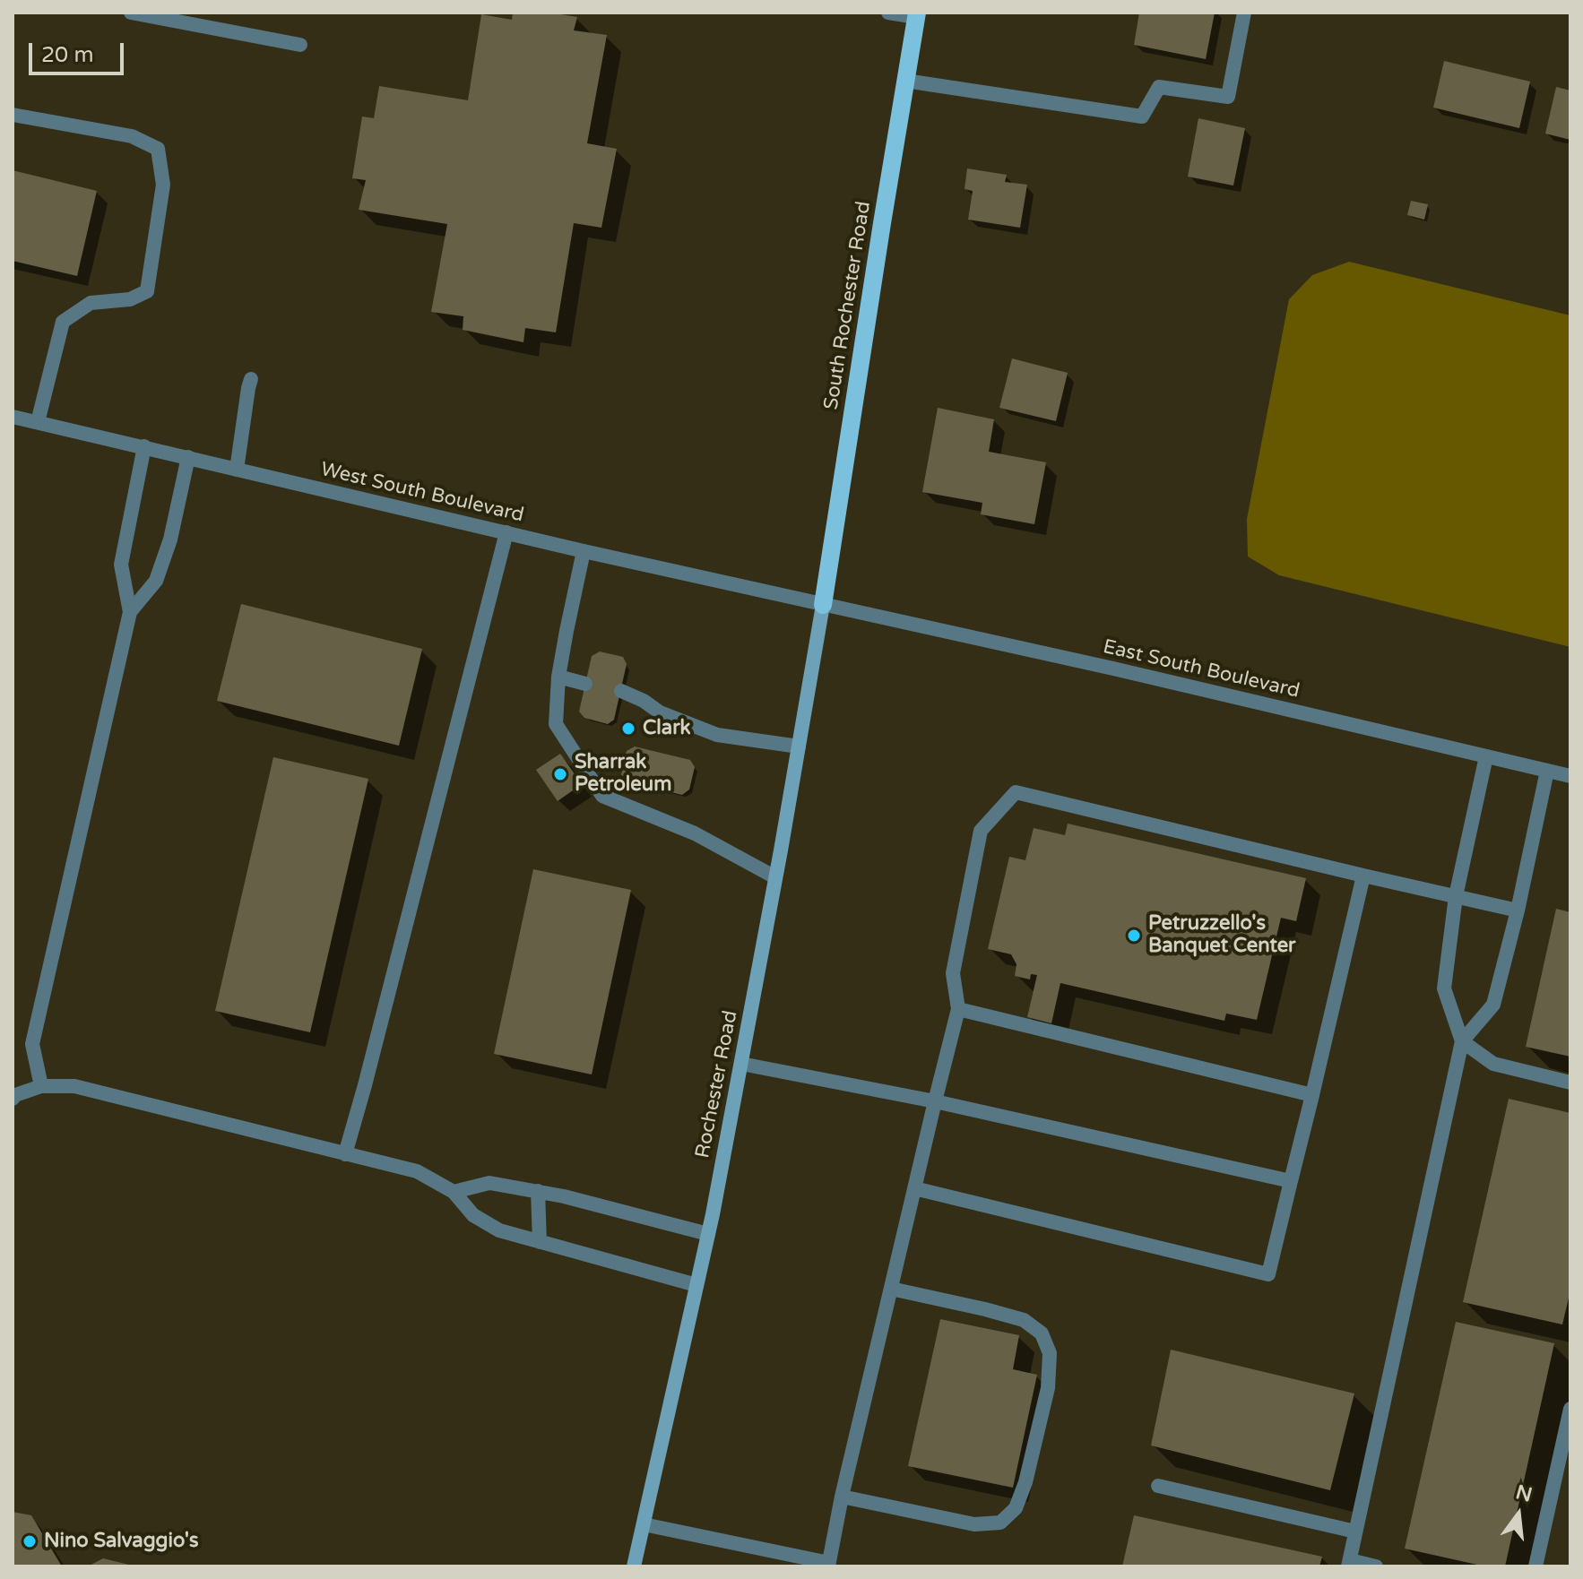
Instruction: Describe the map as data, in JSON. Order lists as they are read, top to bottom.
{
  "streets": {
    "main road": ["South Rochester Road", "Rochester Road"],
    "street": ["West South Boulevard", "East South Boulevard"]
  },
  "crossings": [
    ["South Rochester Road", "West South Boulevard"],
    ["South Rochester Road", "East South Boulevard"],
    ["South Rochester Road", "Rochester Road"],
    ["West South Boulevard", "East South Boulevard"],
    ["West South Boulevard", "Rochester Road"],
    ["East South Boulevard", "Rochester Road"]
  ],
  "places": [
    "Clark",
    "Sharrak Petroleum",
    "Petruzzello's Banquet Center",
    "Nino Salvaggio's"
  ],
  "scale_bar": "20 m",
  "north": "top"
}
